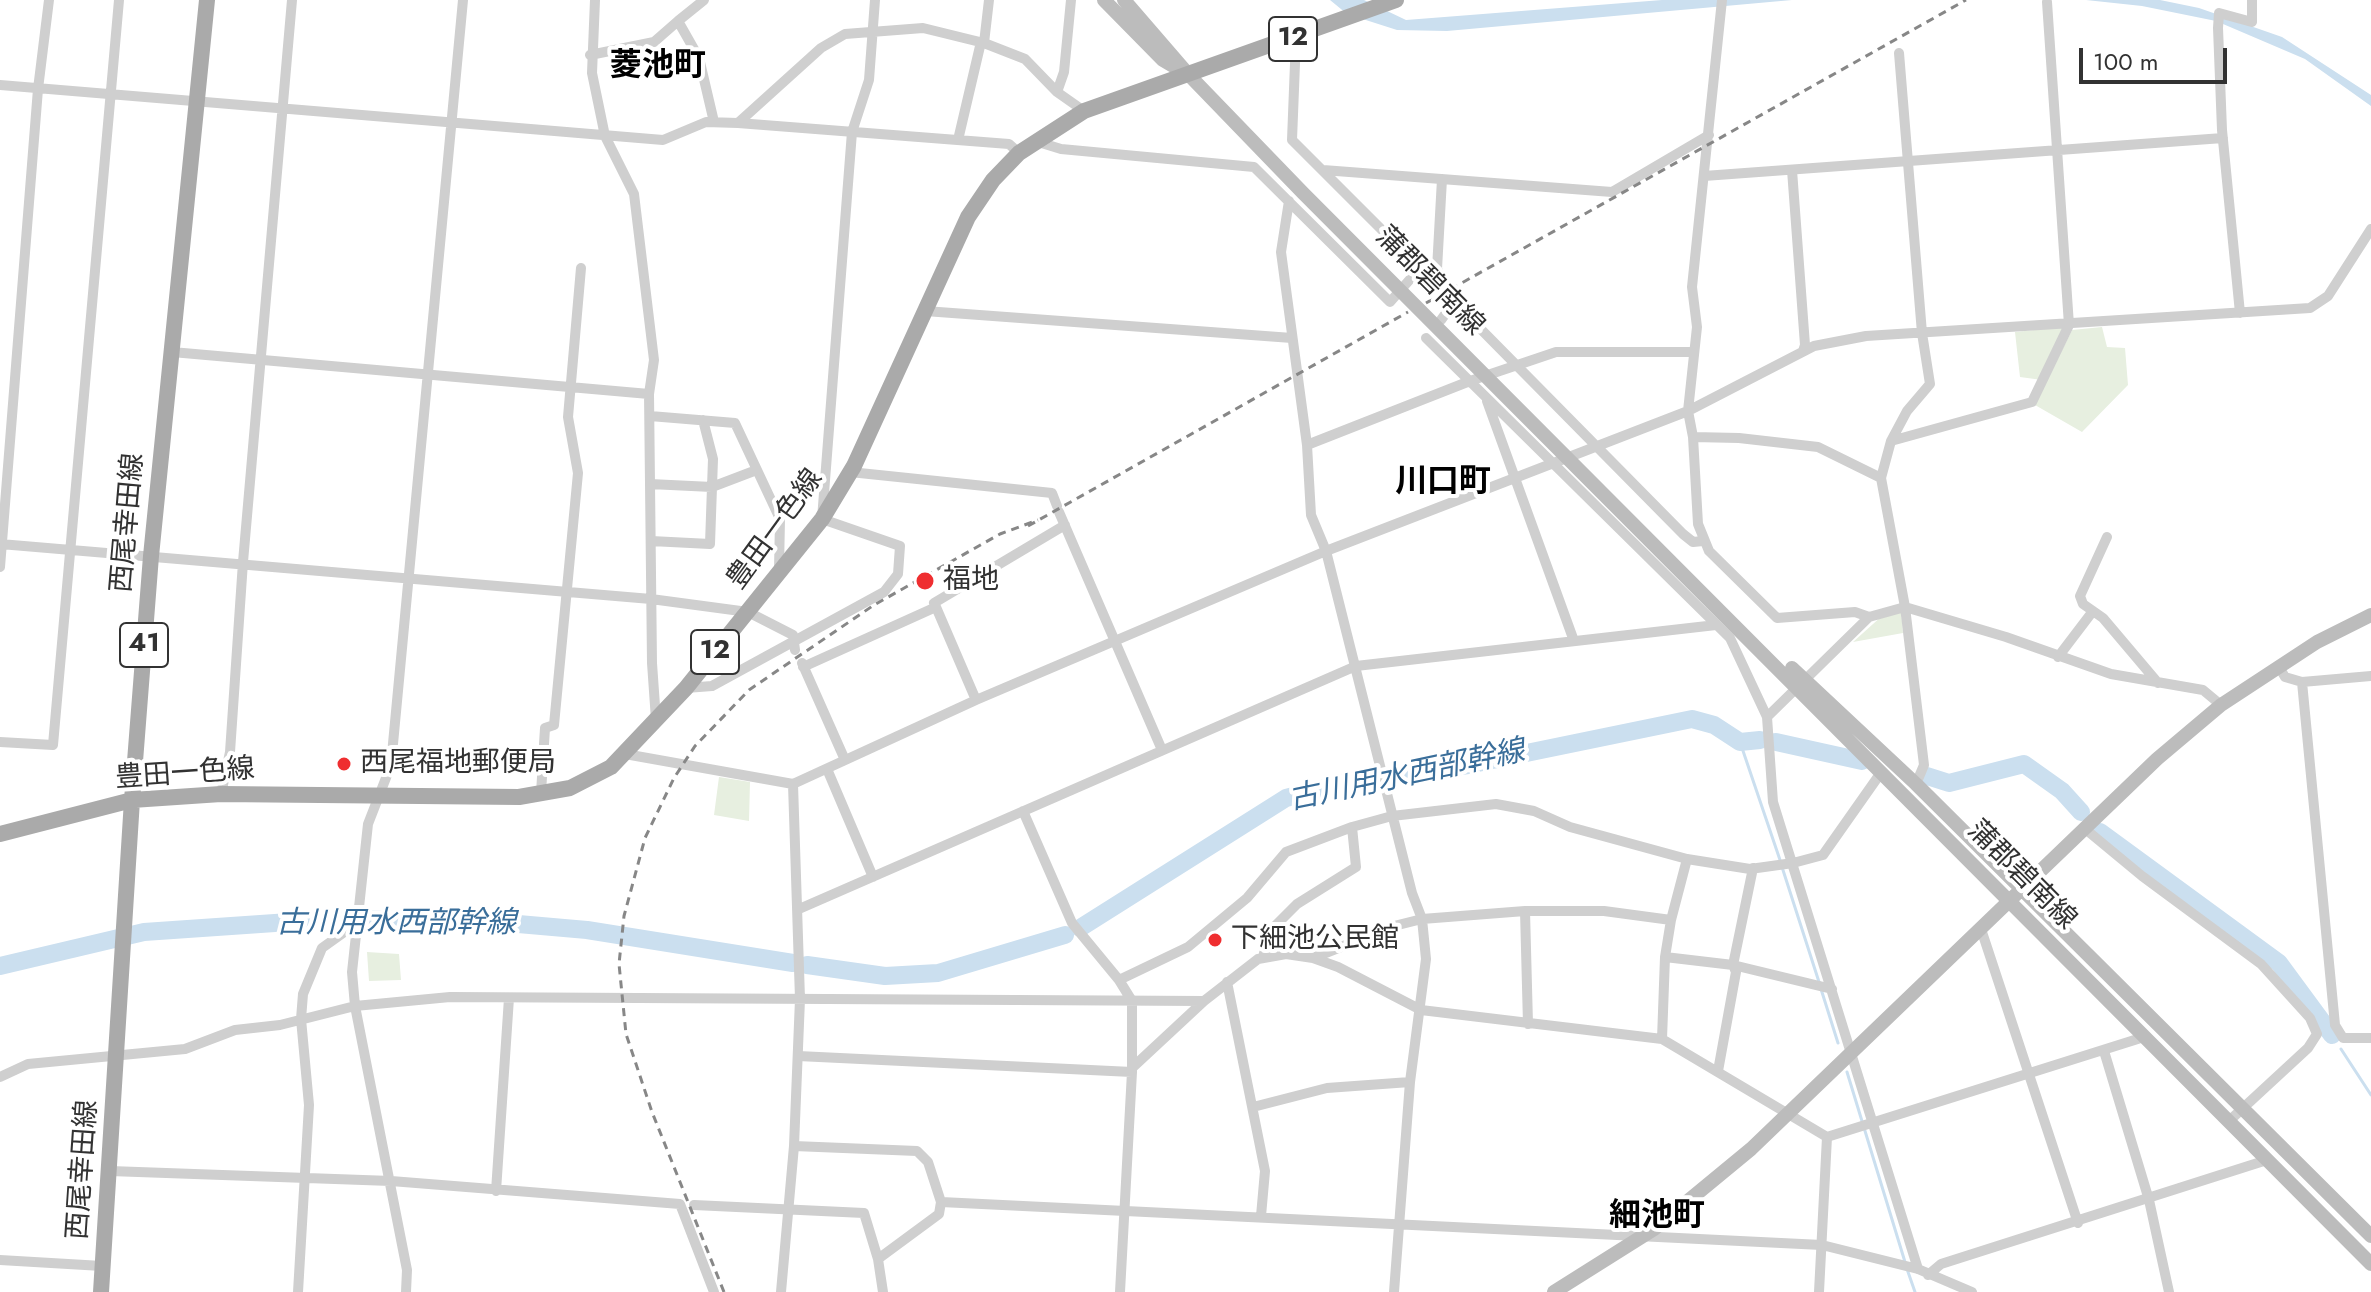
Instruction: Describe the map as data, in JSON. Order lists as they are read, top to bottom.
{
  "streets": {
    "main road": [
      "12",
      "蒲郡碧南線",
      "西尾幸田線",
      "豊田一色線",
      "41"
    ]
  },
  "crossings": [
    ["蒲郡碧南線", "豊田一色線"],
    ["西尾幸田線", "豊田一色線"]
  ],
  "districts": ["菱池町", "川口町", "細池町"],
  "water": ["古川用水西部幹線"],
  "places": ["福地", "西尾福地郵便局", "下細池公民館"],
  "scale_bar": "100 m"
}
